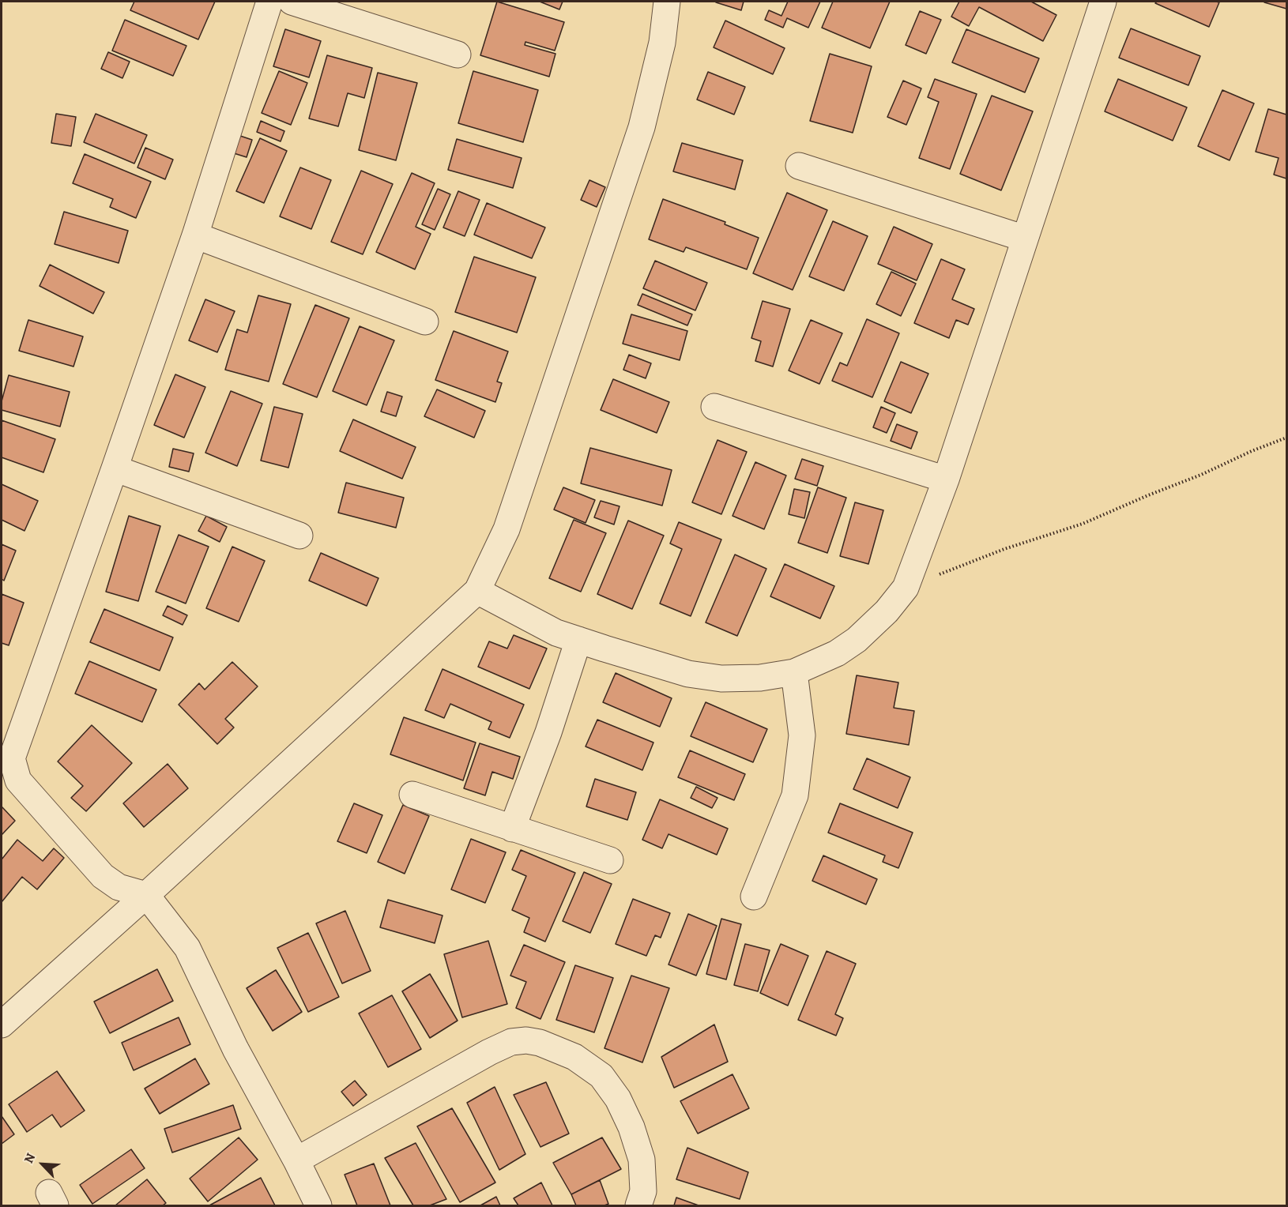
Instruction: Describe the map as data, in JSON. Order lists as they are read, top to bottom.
{
  "north": "top left"
}
